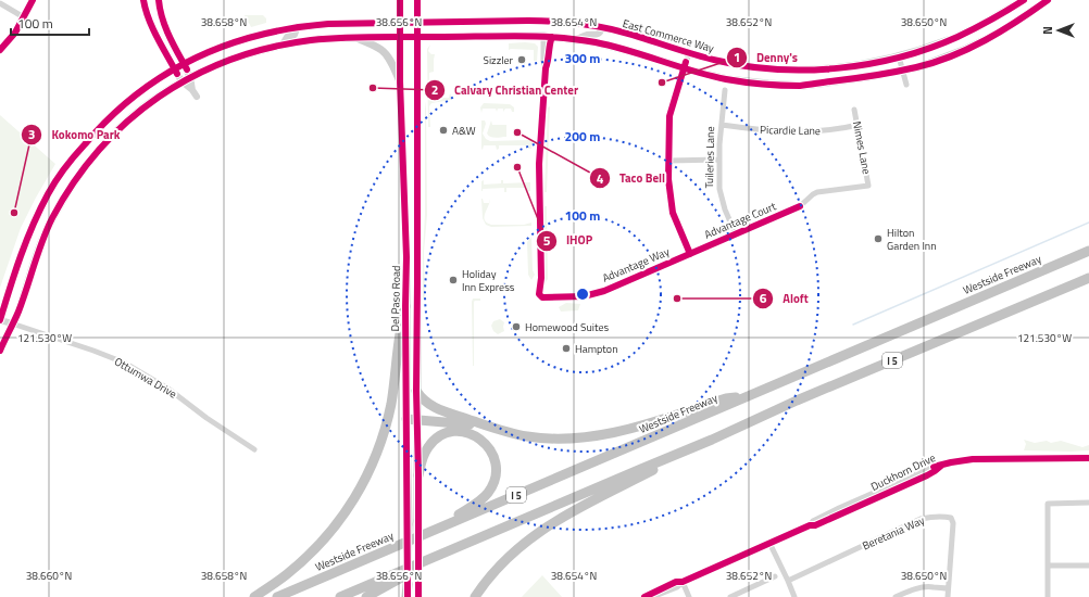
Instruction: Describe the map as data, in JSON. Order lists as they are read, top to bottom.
{
  "streets": {
    "highway": ["Westside Freeway", "I 5"],
    "main road": ["East Commerce Way", "Del Paso Road"],
    "street": [
      "Picardie Lane",
      "Nimes Lane",
      "Tuileries Lane",
      "Advantage Court",
      "Advantage Way",
      "Ottumwa Drive",
      "Duckhorn Drive",
      "Beretania Way"
    ]
  },
  "crossings": [
    ["East Commerce Way", "Del Paso Road"],
    ["East Commerce Way", "Ottumwa Drive"],
    ["Picardie Lane", "Nimes Lane"],
    ["Picardie Lane", "Tuileries Lane"],
    ["Nimes Lane", "Advantage Court"],
    ["Tuileries Lane", "Advantage Court"],
    ["Advantage Court", "Advantage Way"]
  ],
  "places": [
    "Sizzler",
    "Denny's",
    "Calvary Christian Center",
    "A&W",
    "Taco Bell",
    "IHOP",
    "Kokomo Park",
    "Hilton Garden Inn",
    "Holiday Inn Express",
    "Aloft",
    "Homewood Suites",
    "Hampton"
  ],
  "scale_bar": "100 m",
  "north": "left",
  "coordinates": [
    "38.658°N",
    "38.656°N",
    "38.654°N",
    "38.652°N",
    "38.650°N",
    "121.530°W",
    "38.660°N"
  ],
  "rings": ["300 m", "200 m", "100 m"]
}
